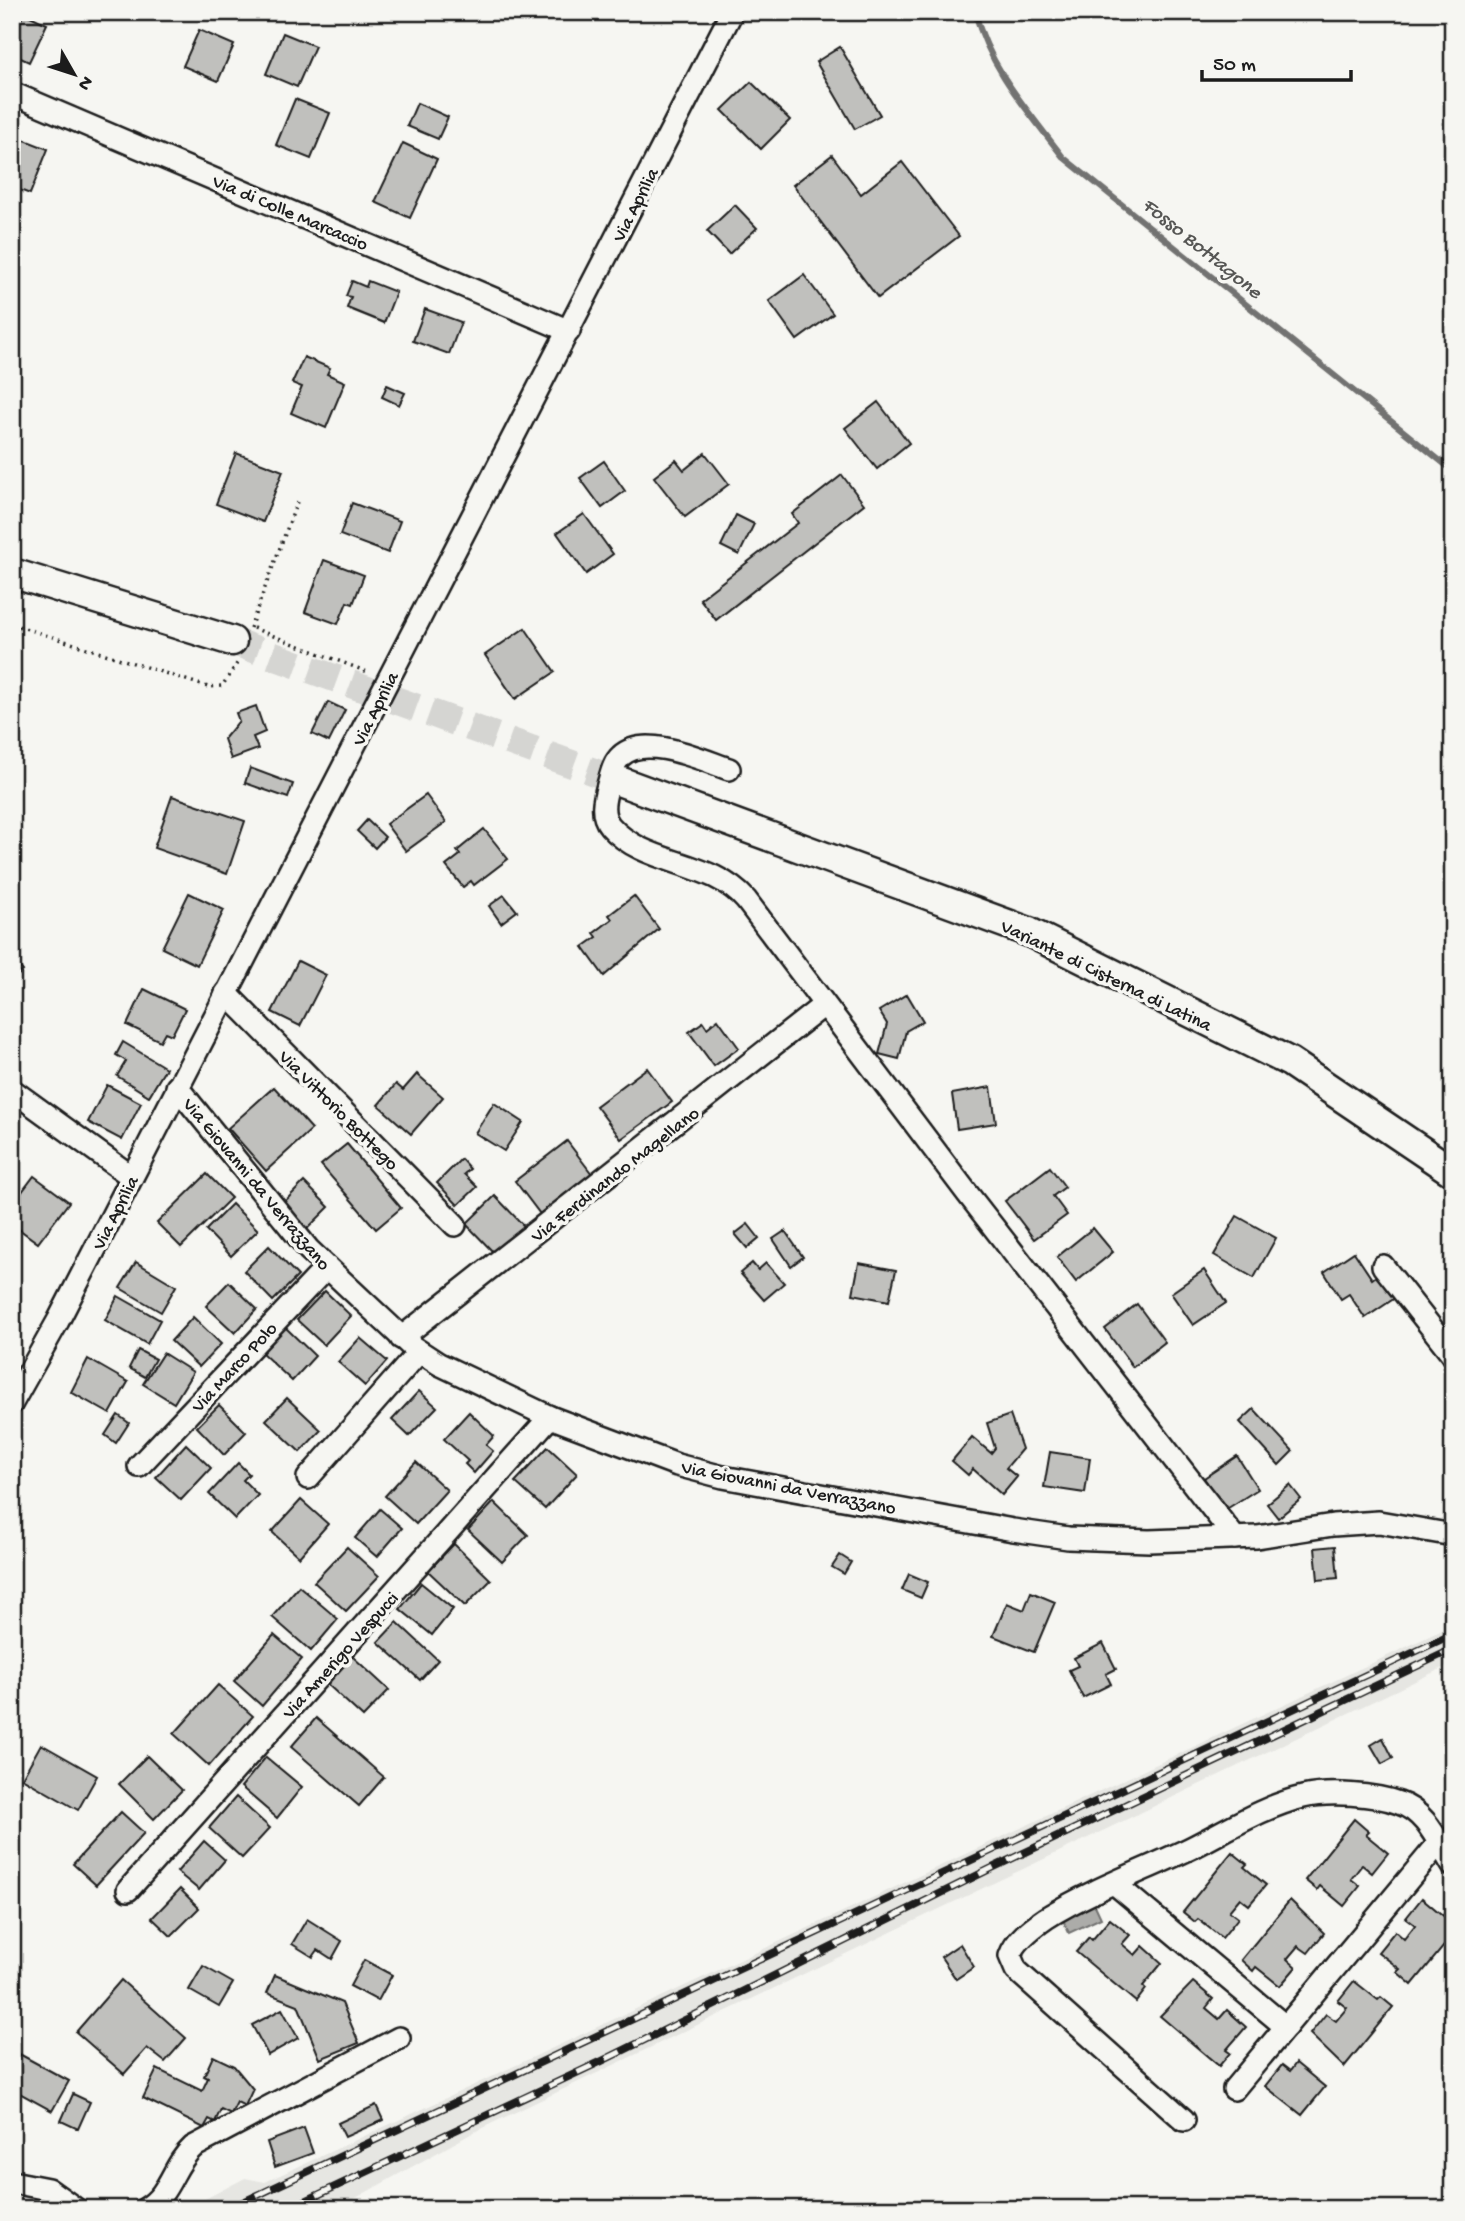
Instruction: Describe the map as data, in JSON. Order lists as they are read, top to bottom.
{
  "streets": {
    "main road": ["Variante di Cisterna di Latina"],
    "street": [
      "Via Aprilia",
      "Via di Colle Marcaccio",
      "Via Vittorio Bottego",
      "Via Ferdinando Magellano",
      "Via Giovanni da Verrazzano",
      "Via Marco Polo",
      "Via Amerigo Vespucci"
    ]
  },
  "crossings": [
    ["Via Aprilia", "Via di Colle Marcaccio"],
    ["Via Aprilia", "Via Vittorio Bottego"],
    ["Via Aprilia", "Via Giovanni da Verrazzano"],
    ["Via Ferdinando Magellano", "Via Giovanni da Verrazzano"],
    ["Via Giovanni da Verrazzano", "Via Marco Polo"],
    ["Via Giovanni da Verrazzano", "Via Amerigo Vespucci"]
  ],
  "water": ["Fosso Bottagone"],
  "scale_bar": "50 m",
  "north": "bottom right"
}
